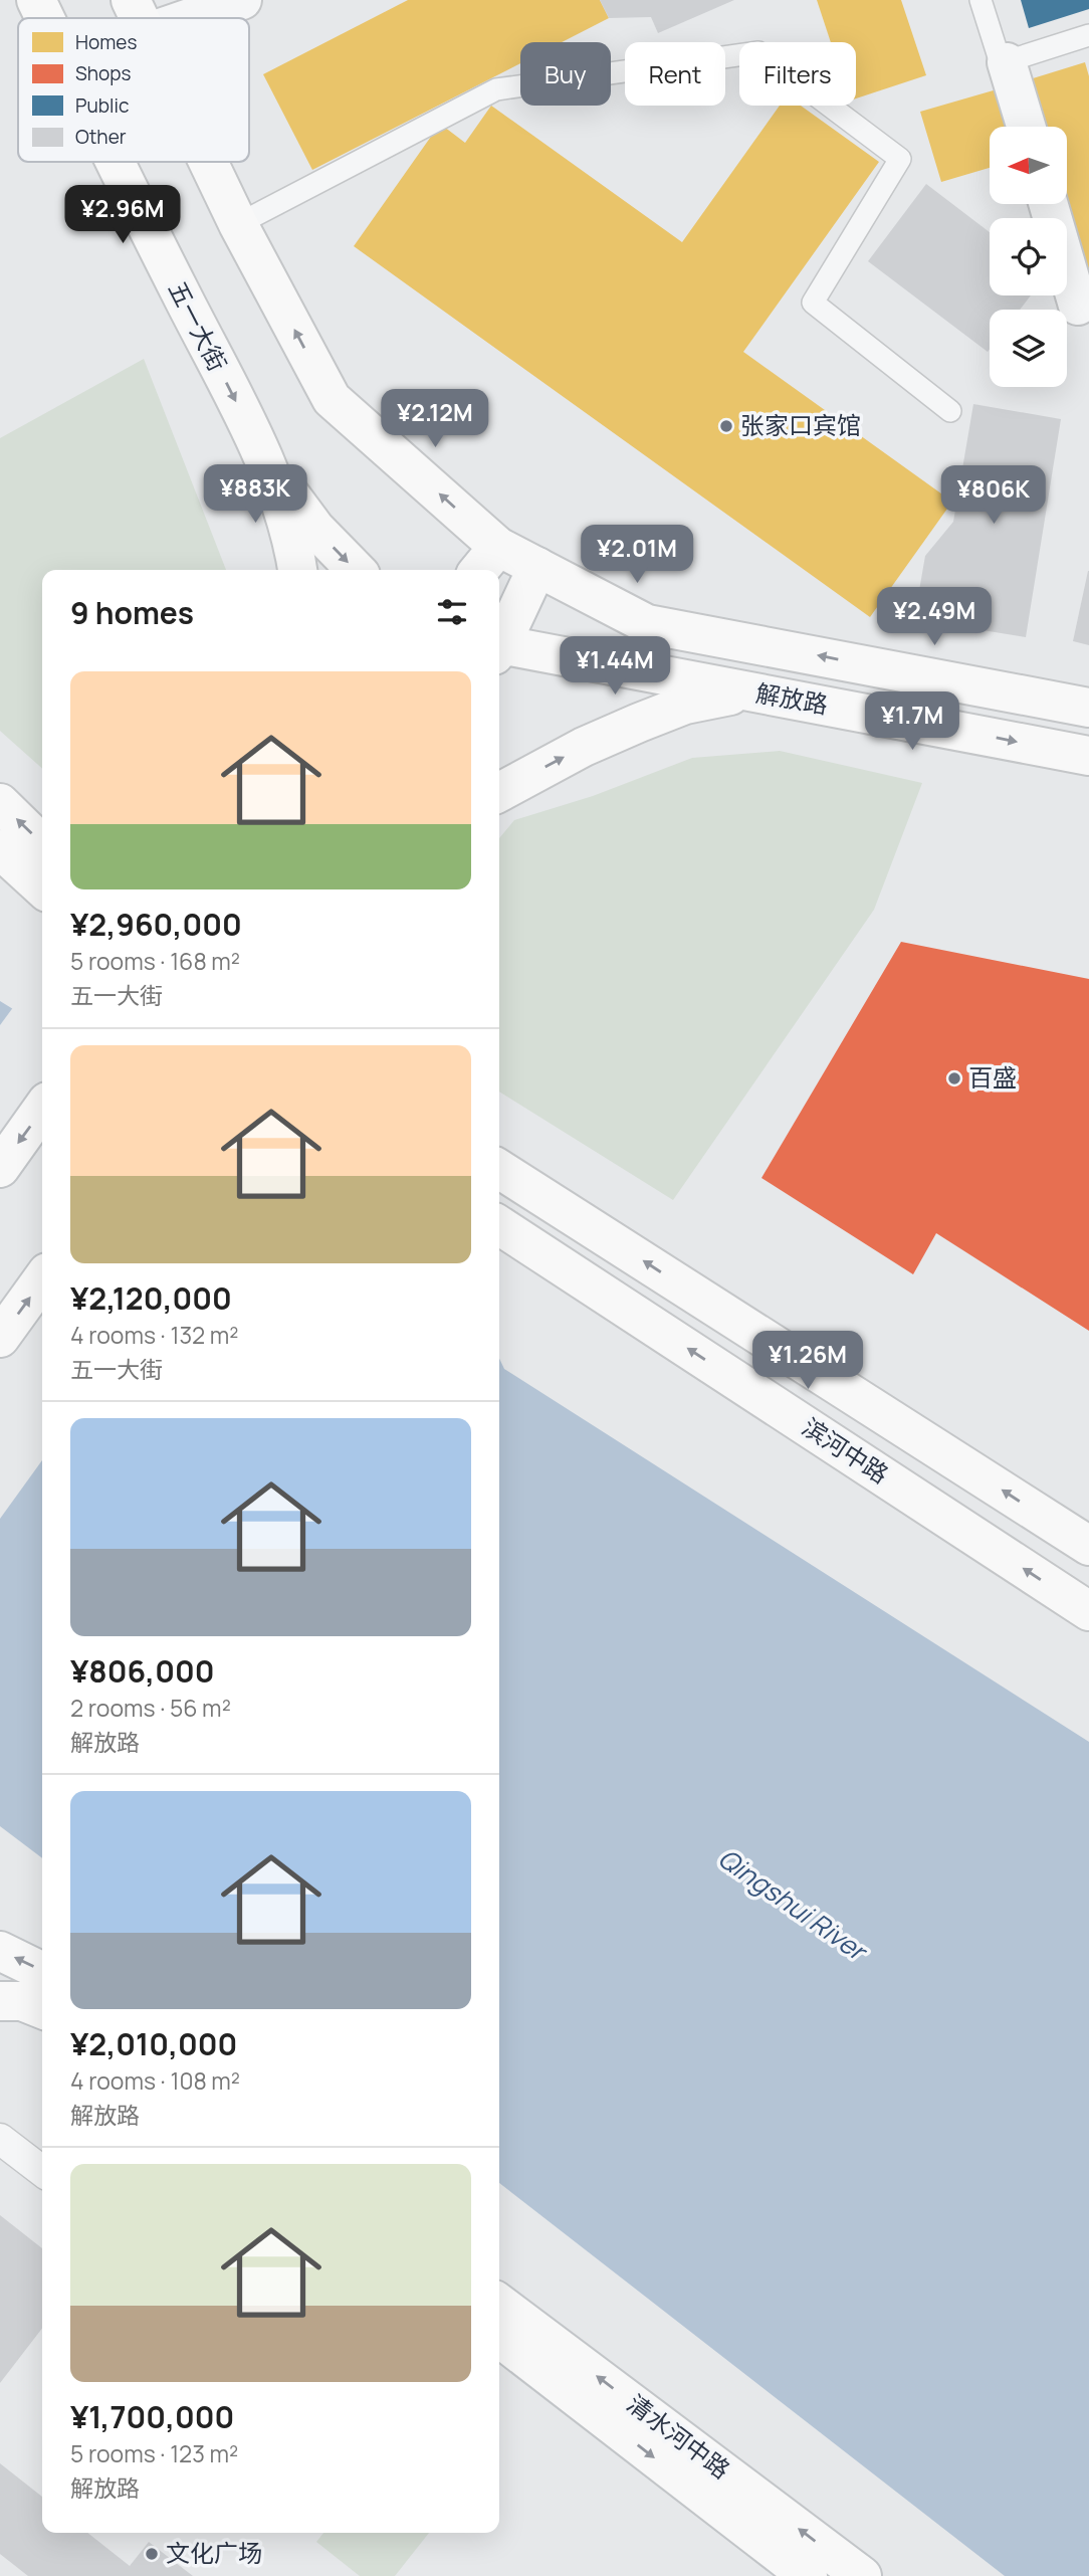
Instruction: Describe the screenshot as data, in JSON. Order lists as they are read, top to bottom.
{
  "streets": {
    "main road": [
      "五一大街",
      "解放路",
      "滨河中路",
      "清水河中路"
    ]
  },
  "one_way": ["五一大街"],
  "water": ["Qingshui River"],
  "places": ["张家口宾馆", "百盛", "文化广场"],
  "legend": [
    "Homes",
    "Shops",
    "Public",
    "Other"
  ],
  "north": "left",
  "page": {
    "chip": ["Buy", "Rent", "Filters"],
    "price": [
      "¥2.96M",
      "¥2.12M",
      "¥883K",
      "¥806K",
      "¥2.01M",
      "¥2.49M",
      "¥1.44M",
      "¥1.7M",
      "¥1.26M"
    ],
    "heading": "9 homes",
    "list": [
      {
        "name": "¥2,960,000",
        "note": "5 rooms · 168 m² · 五一大街"
      },
      {
        "name": "¥2,120,000",
        "note": "4 rooms · 132 m² · 五一大街"
      },
      {
        "name": "¥806,000",
        "note": "2 rooms · 56 m² · 解放路"
      },
      {
        "name": "¥2,010,000",
        "note": "4 rooms · 108 m² · 解放路"
      },
      {
        "name": "¥1,700,000",
        "note": "5 rooms · 123 m² · 解放路"
      }
    ]
  }
}
